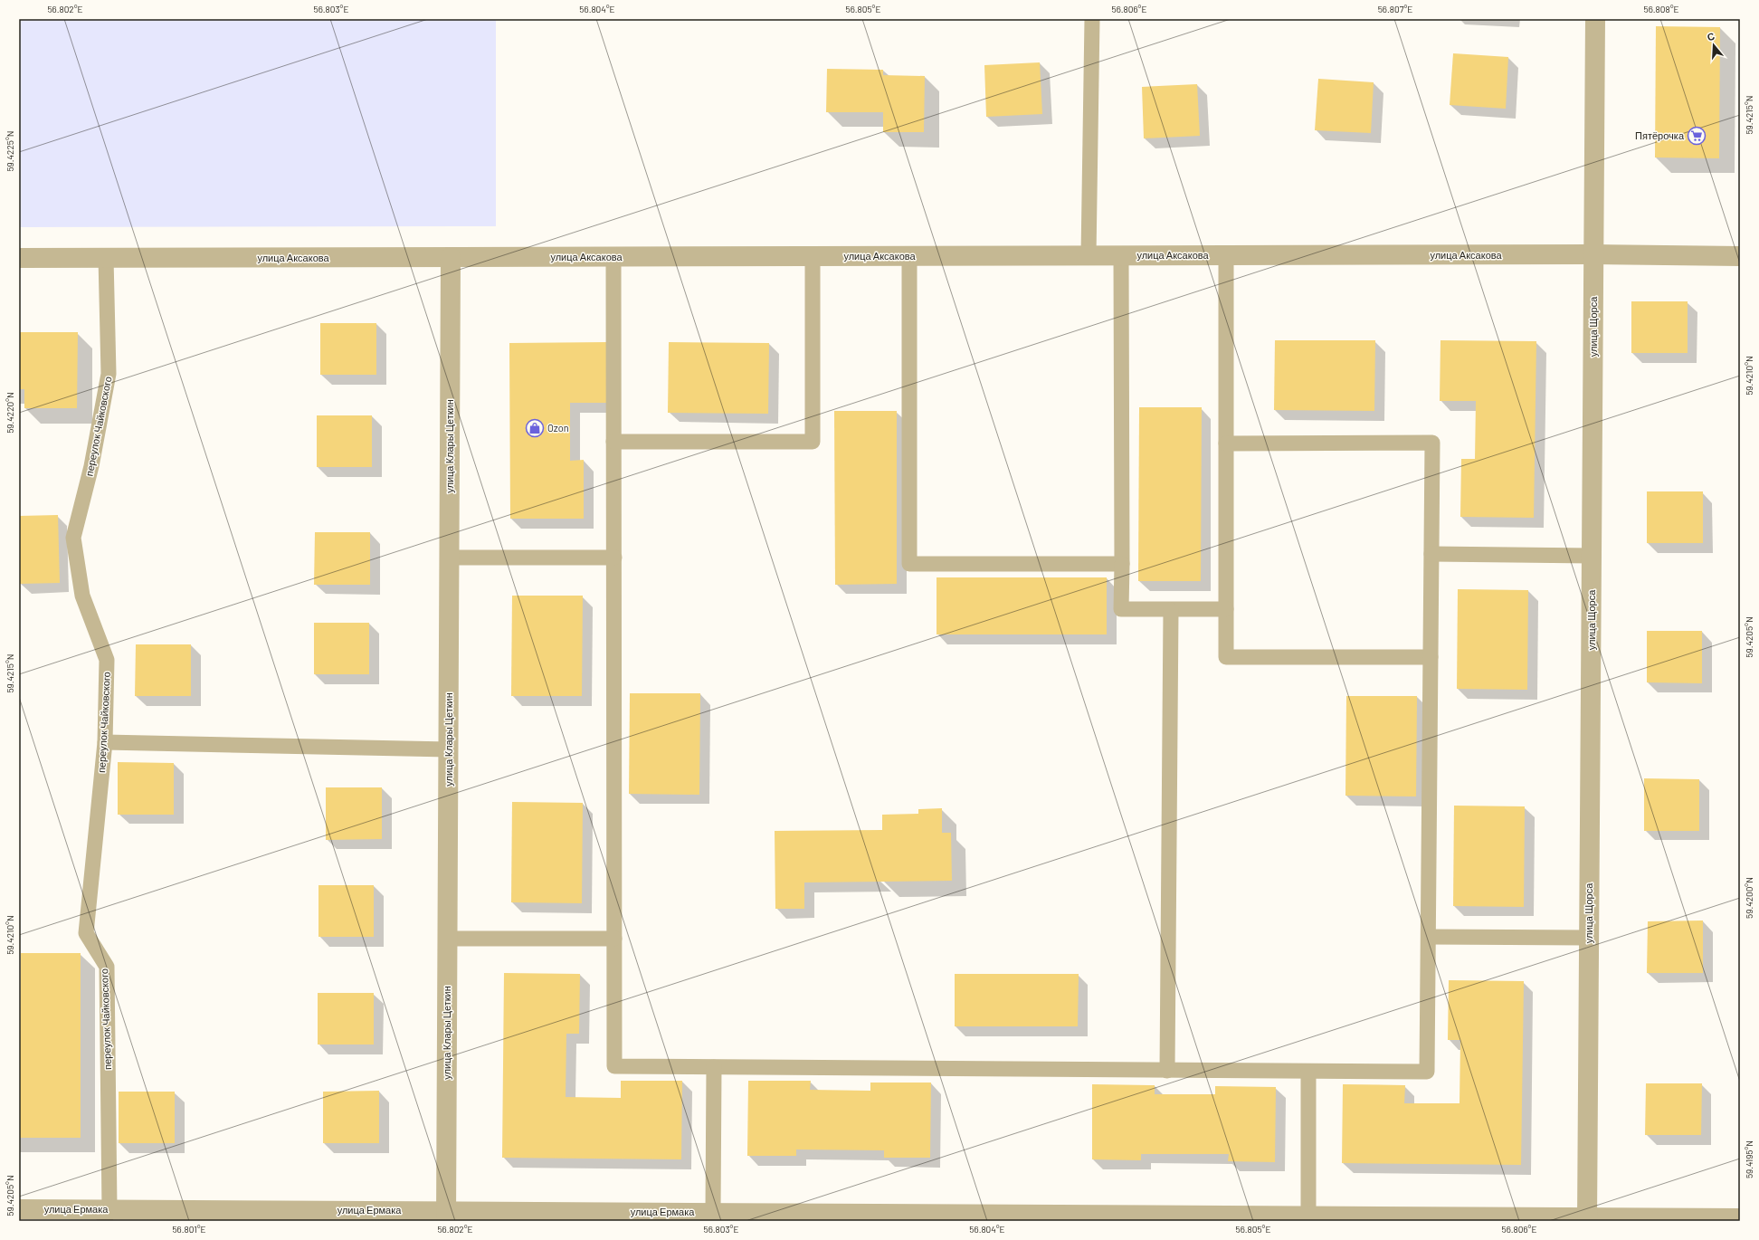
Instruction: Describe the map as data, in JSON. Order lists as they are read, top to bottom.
{
  "streets": {
    "street": [
      "улица Аксакова",
      "улица Щорса",
      "улица Клары Цеткин",
      "улица Ермака"
    ],
    "lane": ["переулок Чайковского"]
  },
  "crossings": [
    ["улица Аксакова", "улица Щорса"],
    ["улица Аксакова", "переулок Чайковского"],
    ["улица Аксакова", "улица Клары Цеткин"],
    ["улица Щорса", "улица Ермака"],
    ["переулок Чайковского", "улица Ермака"],
    ["улица Клары Цеткин", "улица Ермака"]
  ],
  "places": {
    "supermarket": ["Пятёрочка"],
    "shop": ["Ozon"]
  },
  "north": "top",
  "coordinates": [
    "56.802°E",
    "56.803°E",
    "56.804°E",
    "56.805°E",
    "56.806°E",
    "56.807°E",
    "56.808°E",
    "59.4215°N",
    "59.4225°N",
    "59.4210°N",
    "59.4220°N",
    "59.4205°N",
    "59.4200°N",
    "59.4195°N",
    "56.801°E"
  ]
}
